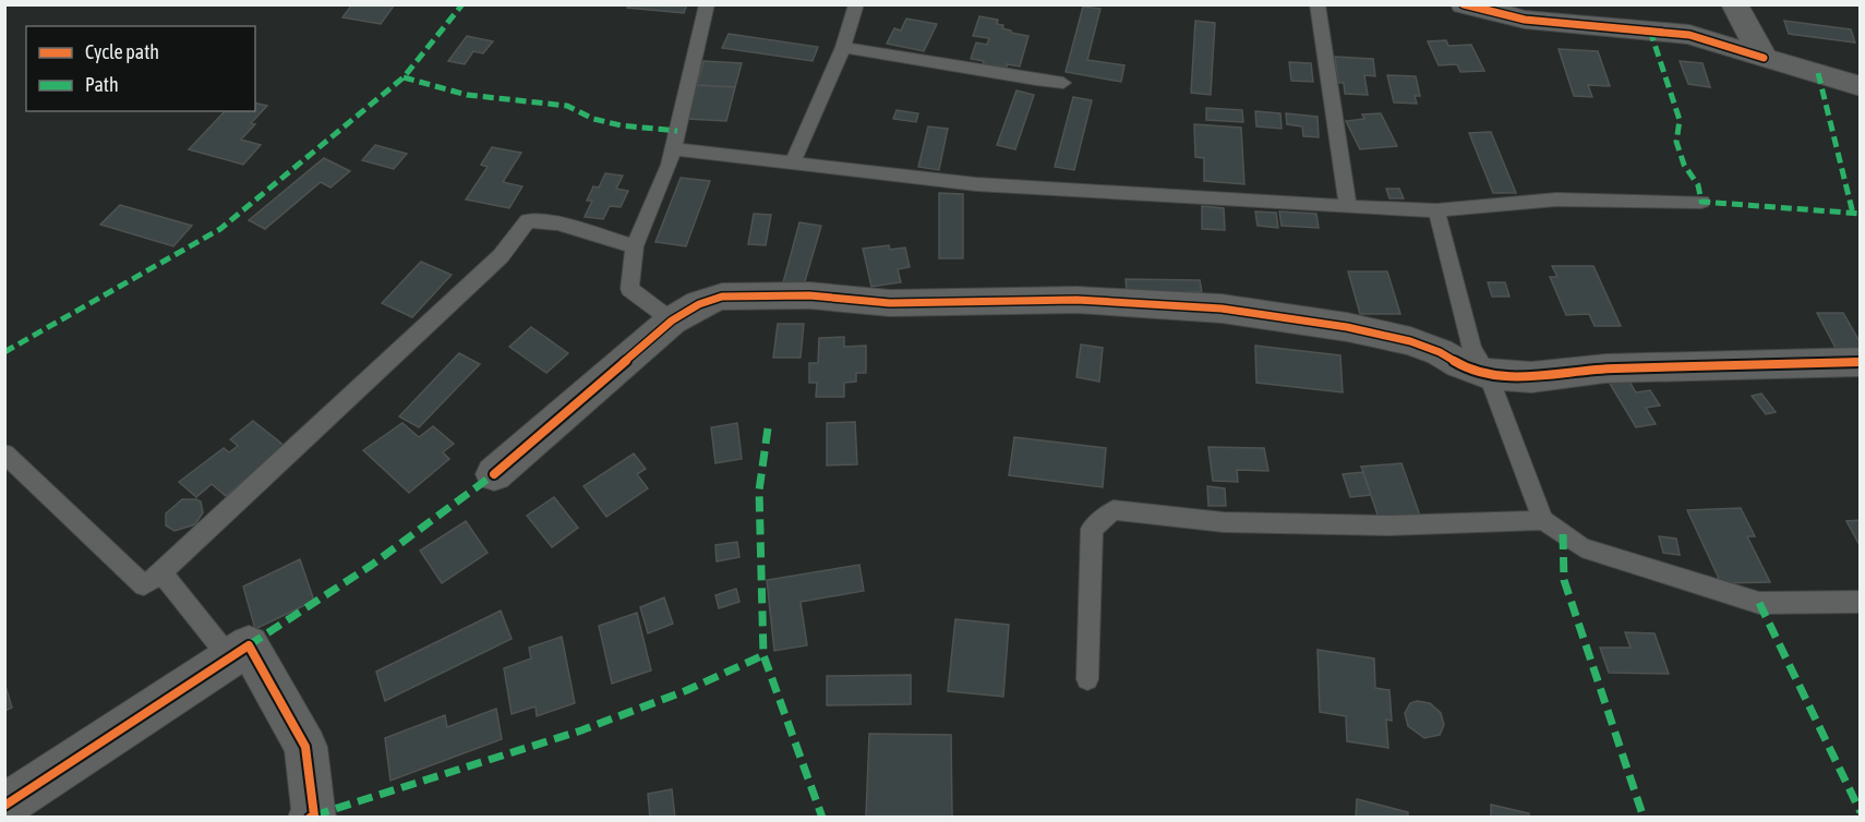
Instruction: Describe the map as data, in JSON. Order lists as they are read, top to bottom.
{
  "legend": ["Cycle path", "Path"]
}
